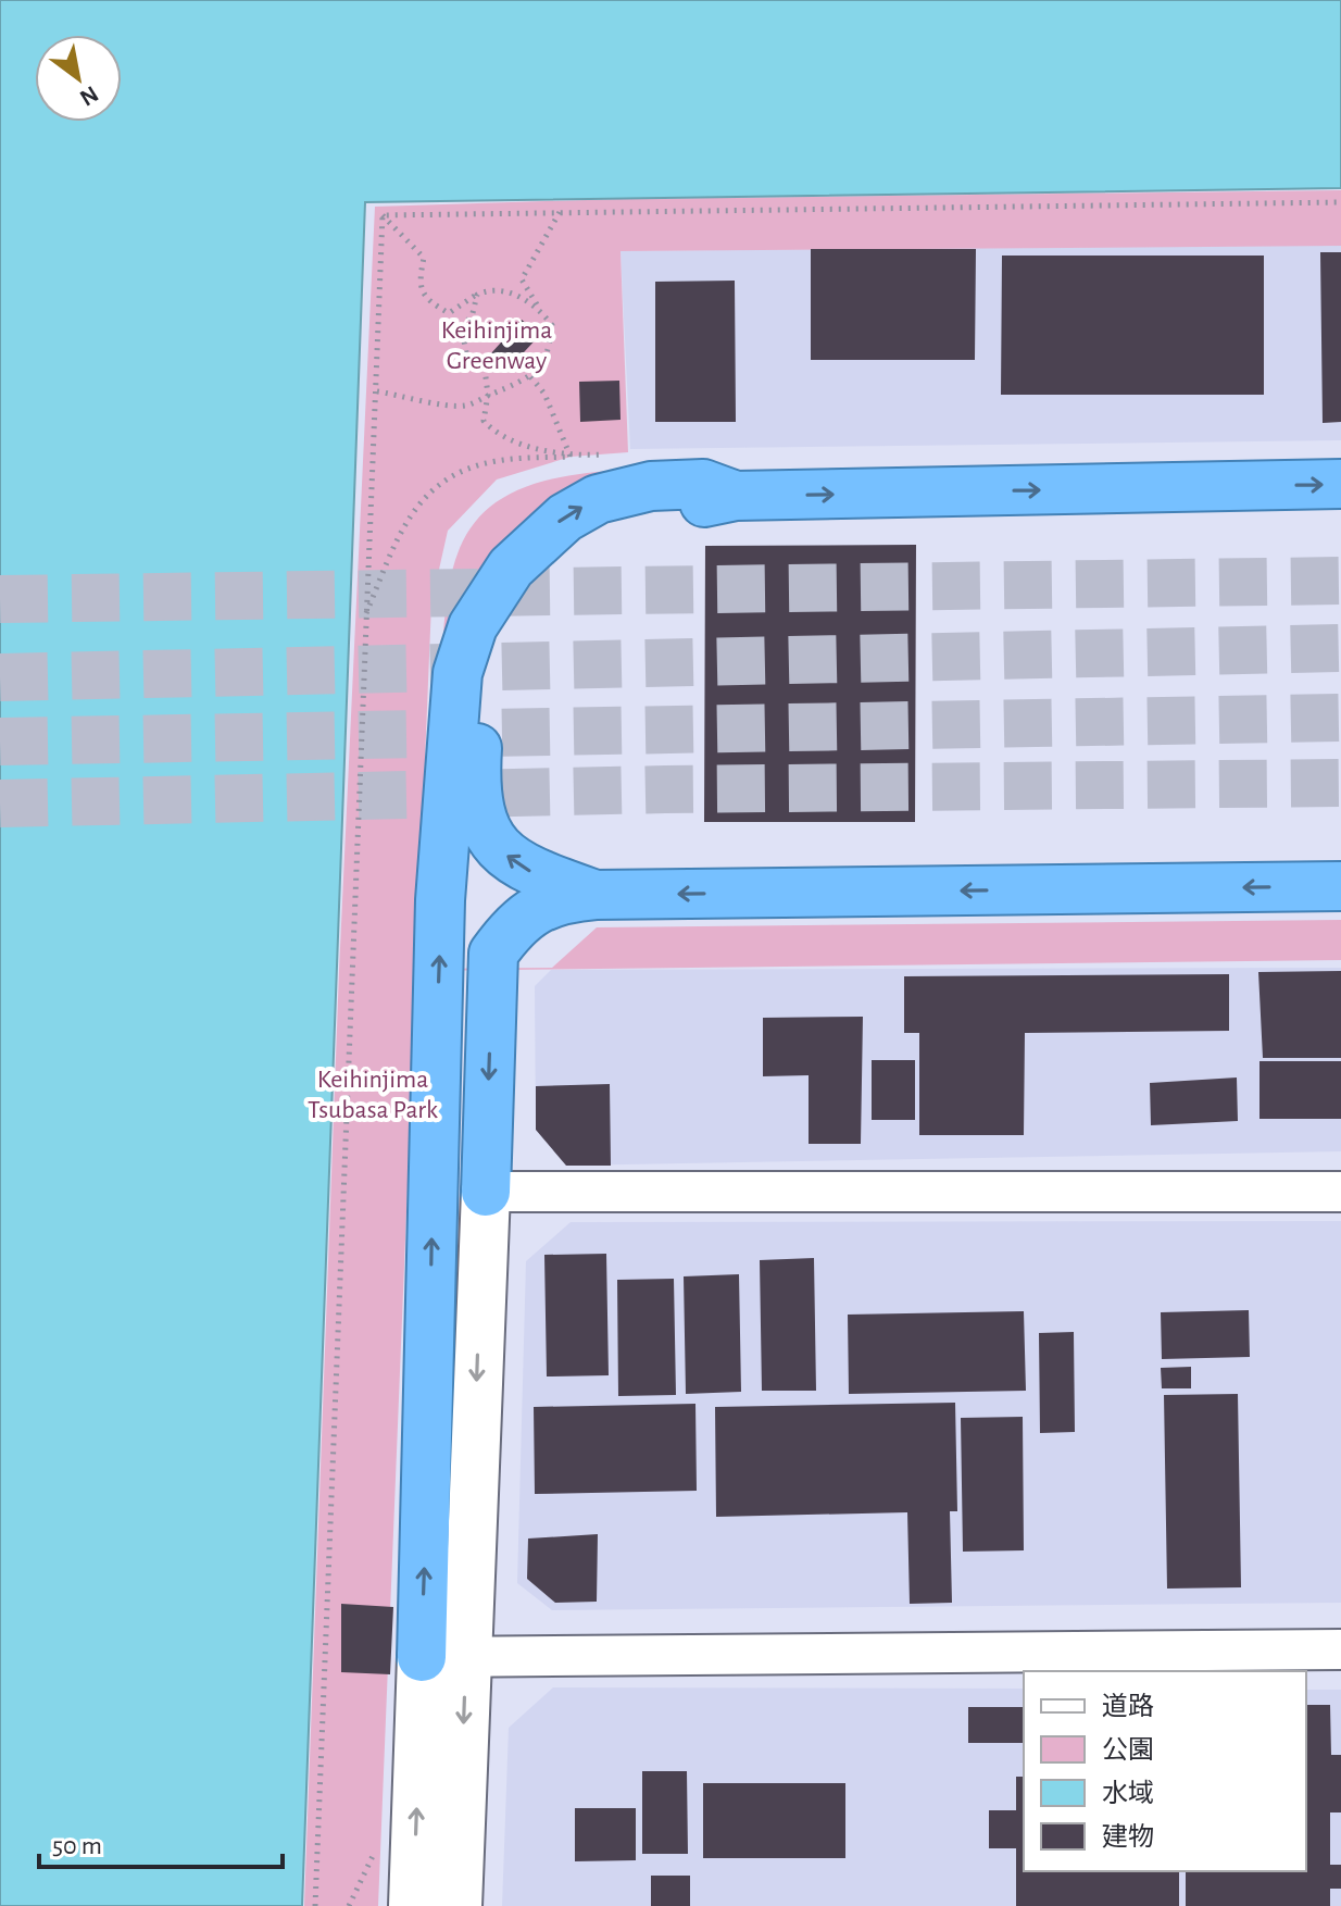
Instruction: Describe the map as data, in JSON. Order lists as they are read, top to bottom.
{
  "parks": ["Keihinjima Greenway", "Keihinjima Tsubasa Park"],
  "legend": [
    "道路",
    "公園",
    "水域",
    "建物"
  ],
  "scale_bar": "50 m",
  "north": "bottom right"
}
